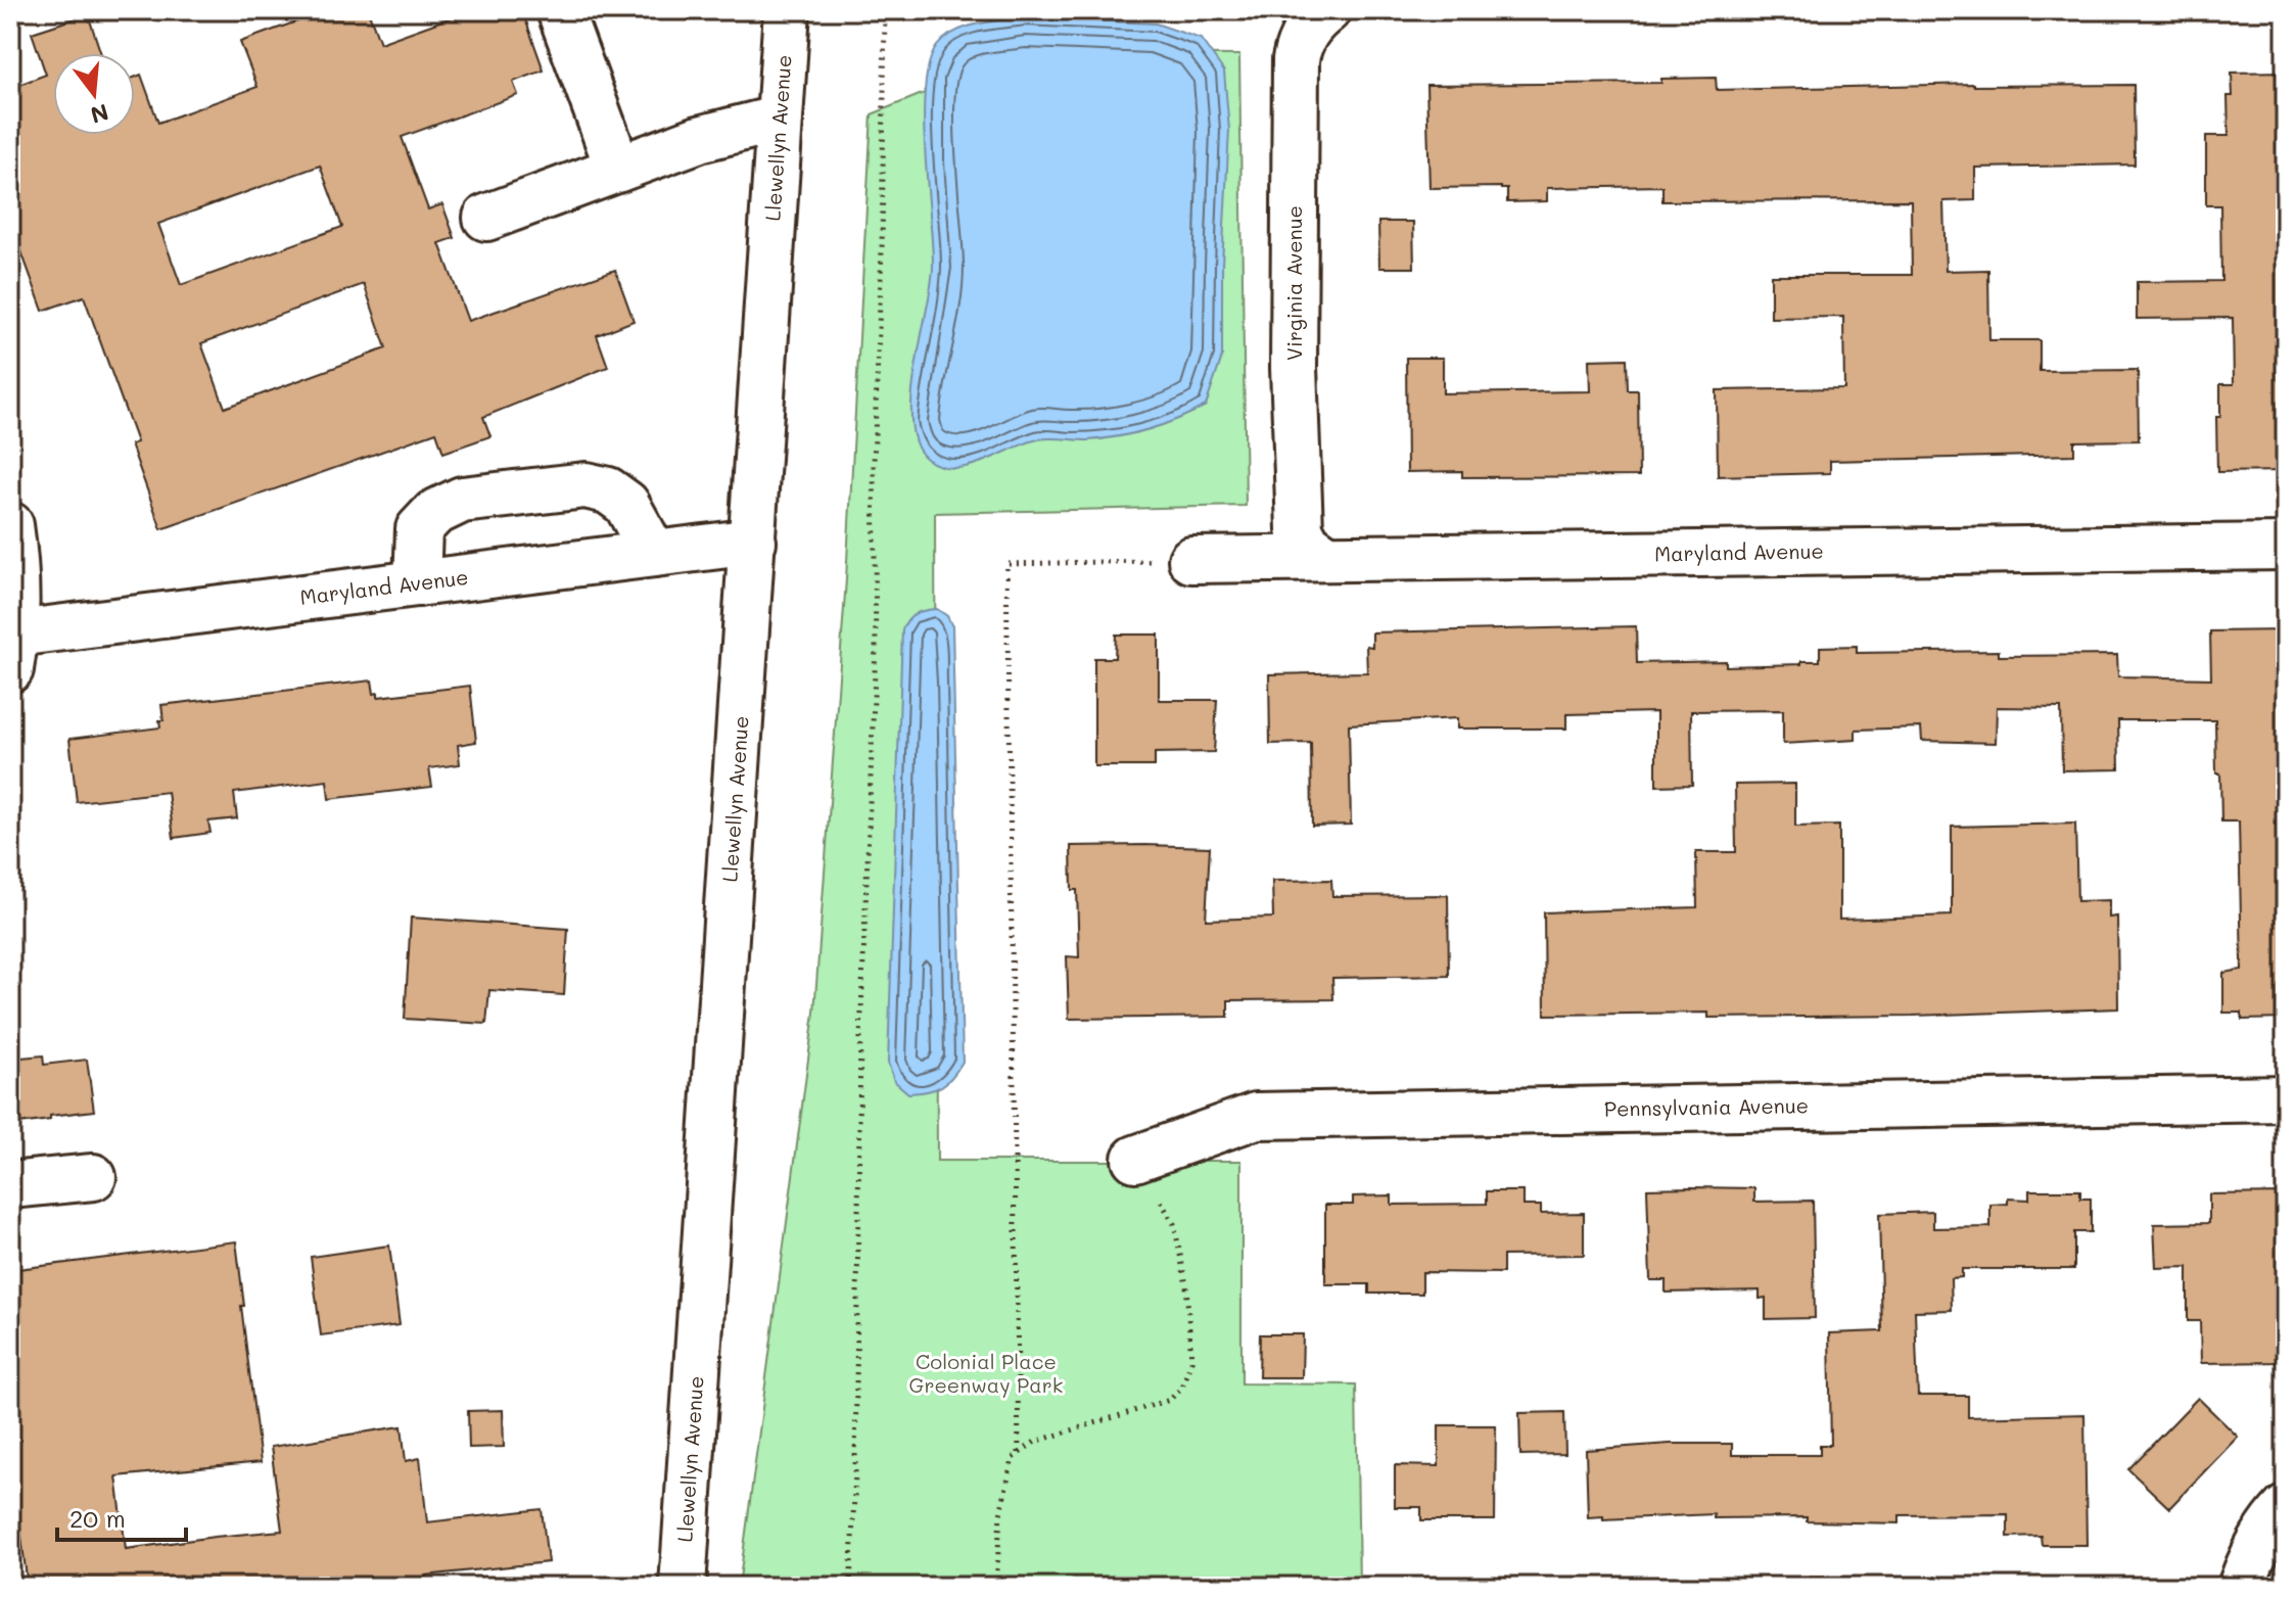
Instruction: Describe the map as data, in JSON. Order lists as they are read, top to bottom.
{
  "streets": {
    "street": [
      "Llewellyn Avenue",
      "Virginia Avenue",
      "Maryland Avenue",
      "Pennsylvania Avenue"
    ]
  },
  "crossings": [
    ["Llewellyn Avenue", "Maryland Avenue"],
    ["Virginia Avenue", "Maryland Avenue"]
  ],
  "parks": ["Colonial Place Greenway Park"],
  "scale_bar": "20 m",
  "north": "bottom"
}
